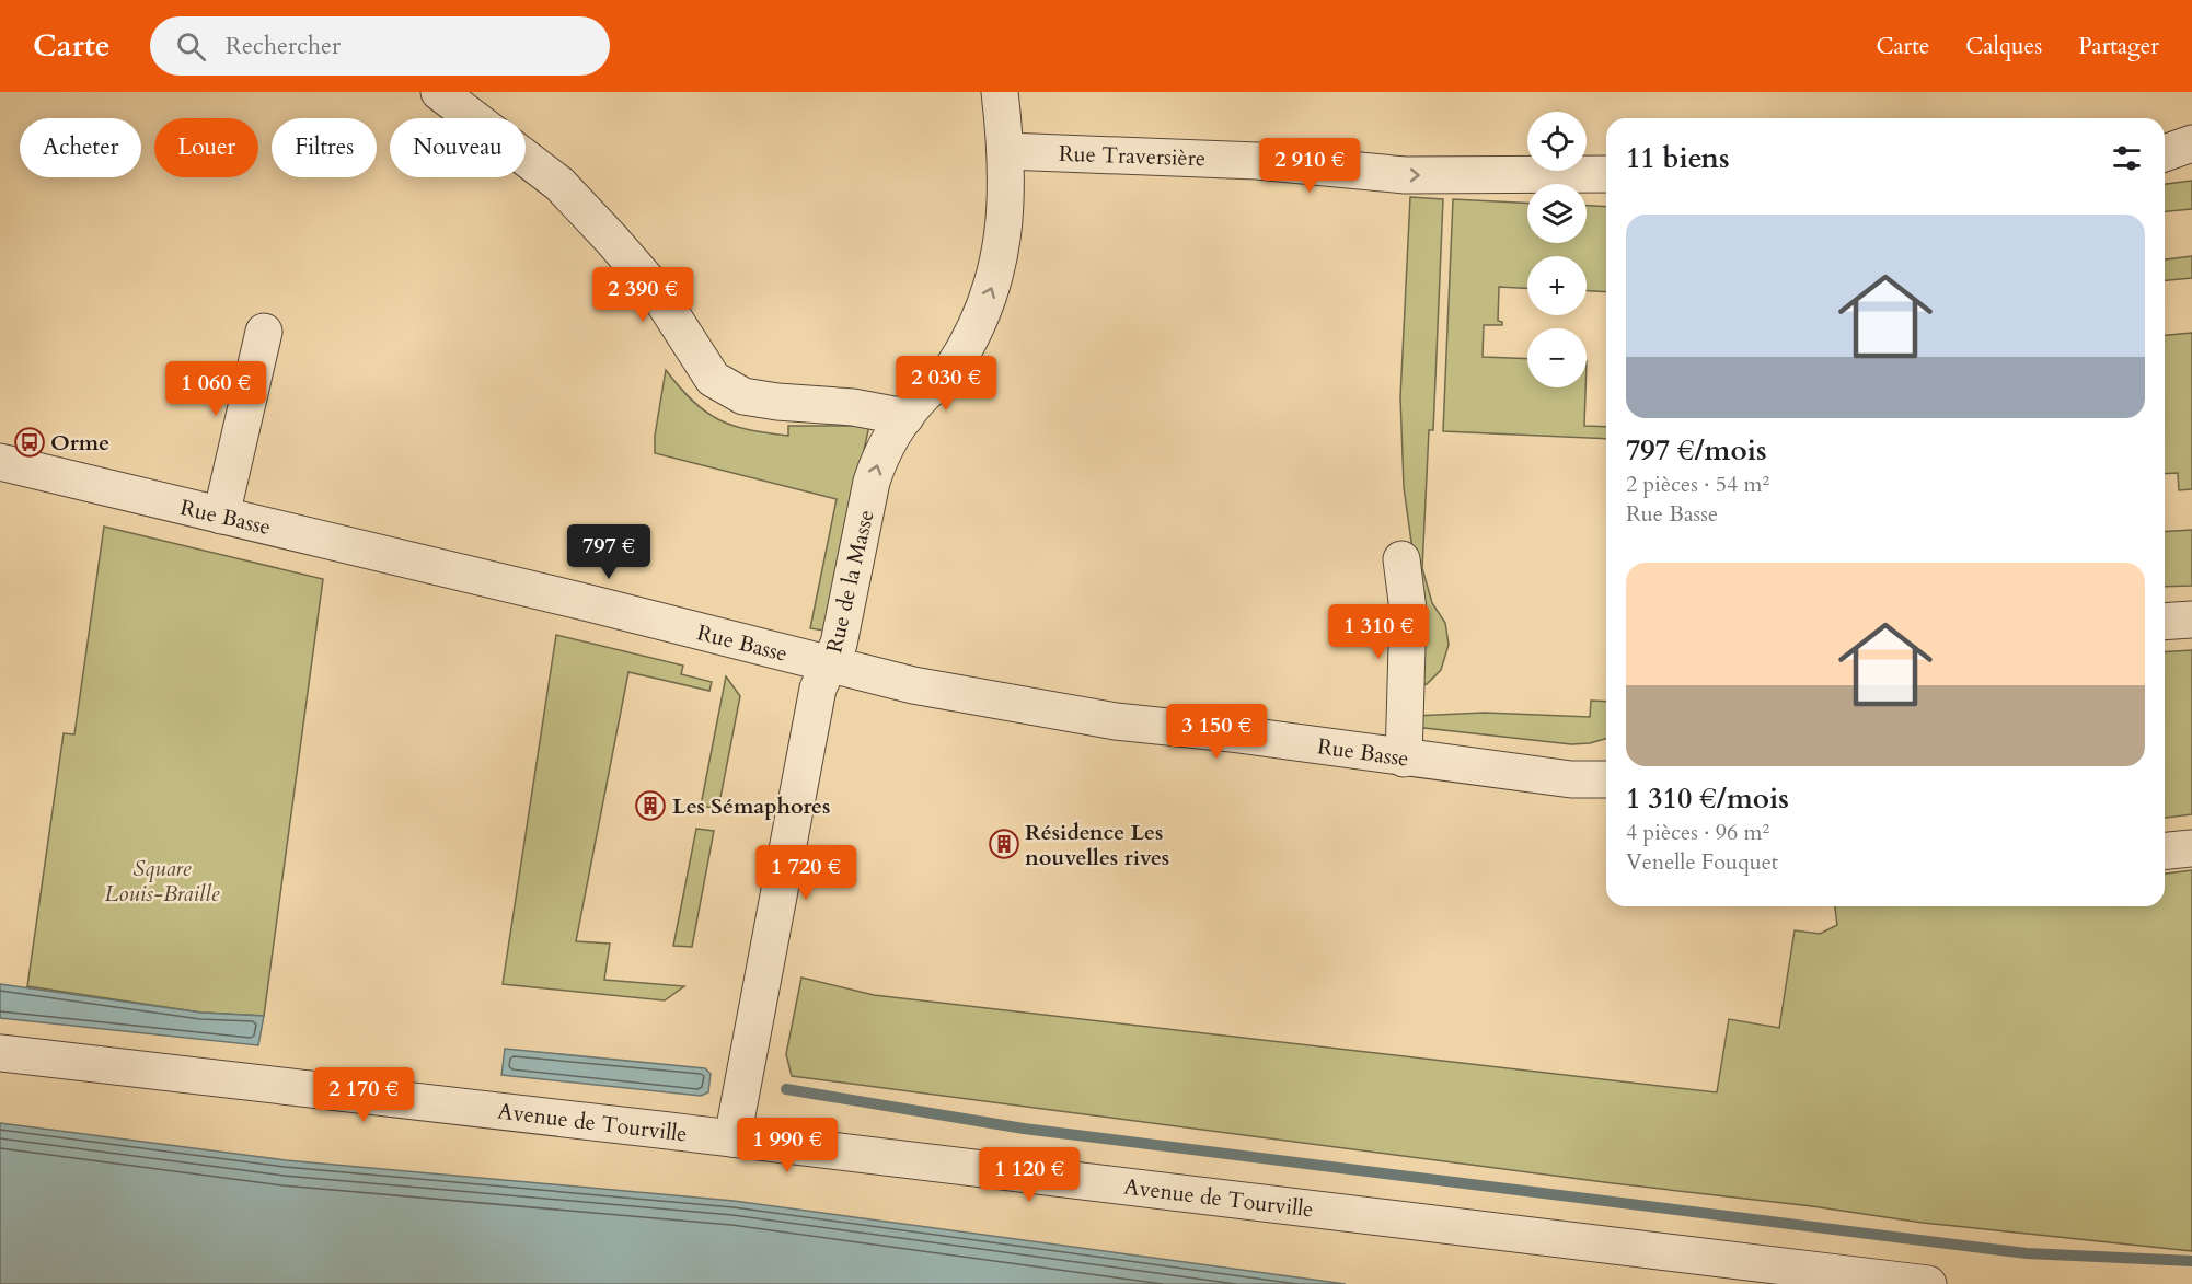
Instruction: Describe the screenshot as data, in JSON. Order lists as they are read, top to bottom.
{
  "streets": {
    "street": [
      "Rue Traversière",
      "Rue Basse",
      "Rue de la Masse",
      "Avenue de Tourville"
    ]
  },
  "crossings": [
    ["Rue Traversière", "Rue de la Masse"],
    ["Rue Basse", "Rue de la Masse"],
    ["Rue de la Masse", "Avenue de Tourville"]
  ],
  "one_way": ["Rue Traversière", "Rue de la Masse"],
  "parks": ["Square Louis-Braille"],
  "places": {
    "bus stop": ["Orme"],
    "building": ["Les Sémaphores", "Résidence Les nouvelles rives"]
  },
  "page": {
    "header": "Carte",
    "search": "Rechercher",
    "nav": ["Carte", "Calques", "Partager"],
    "map_buttons": ["+", "−"],
    "chip": [
      "Acheter",
      "Louer",
      "Filtres",
      "Nouveau"
    ],
    "heading": "11 biens",
    "price": [
      "2 910 €",
      "2 390 €",
      "2 030 €",
      "1 060 €",
      "797 €",
      "1 310 €",
      "3 150 €",
      "1 720 €",
      "2 170 €",
      "1 990 €",
      "1 120 €"
    ],
    "list": [
      {
        "name": "797 €/mois",
        "note": "2 pièces · 54 m² · Rue Basse"
      },
      {
        "name": "1 310 €/mois",
        "note": "4 pièces · 96 m² · Venelle Fouquet"
      }
    ]
  }
}
